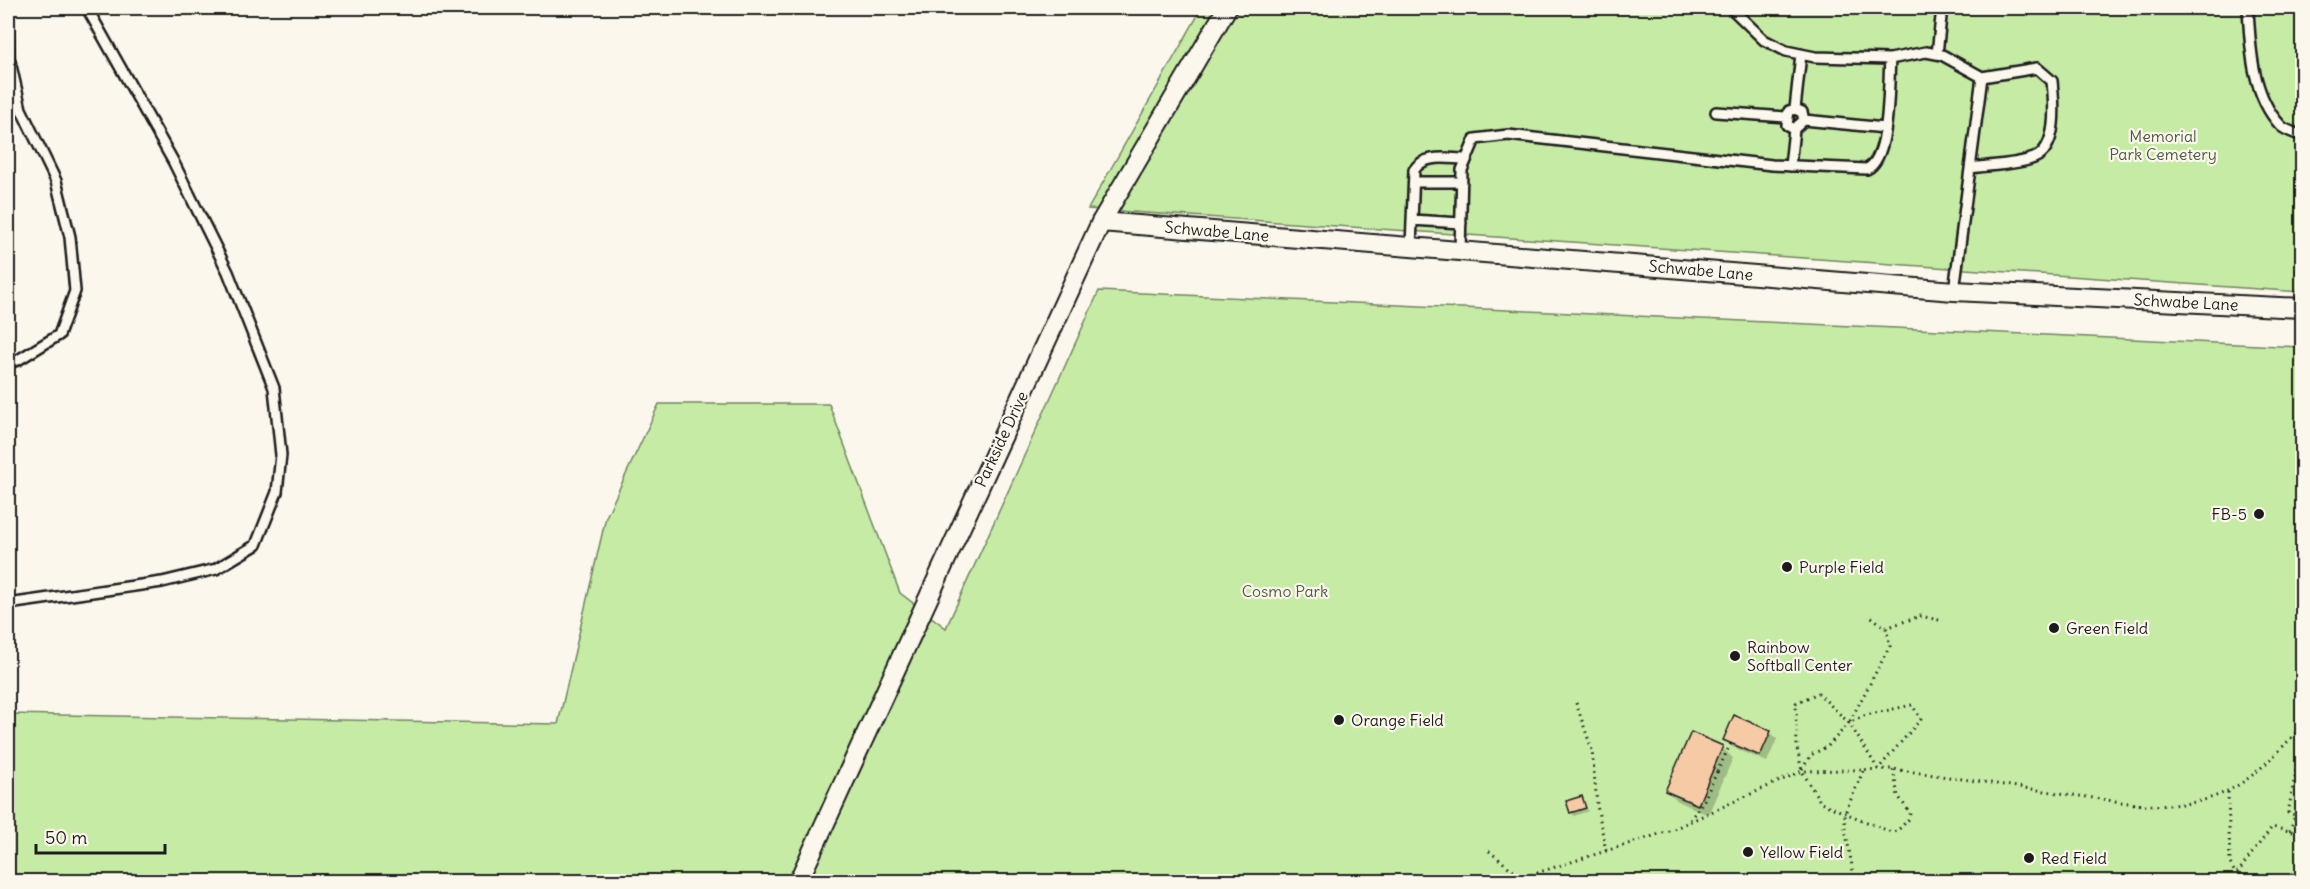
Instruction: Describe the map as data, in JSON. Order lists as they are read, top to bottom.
{
  "streets": {
    "street": ["Schwabe Lane", "Parkside Drive"]
  },
  "crossings": [
    ["Schwabe Lane", "Parkside Drive"]
  ],
  "parks": ["Memorial Park Cemetery", "Cosmo Park"],
  "places": [
    "FB-5",
    "Purple Field",
    "Green Field",
    "Rainbow Softball Center",
    "Orange Field",
    "Yellow Field",
    "Red Field"
  ],
  "scale_bar": "50 m"
}
